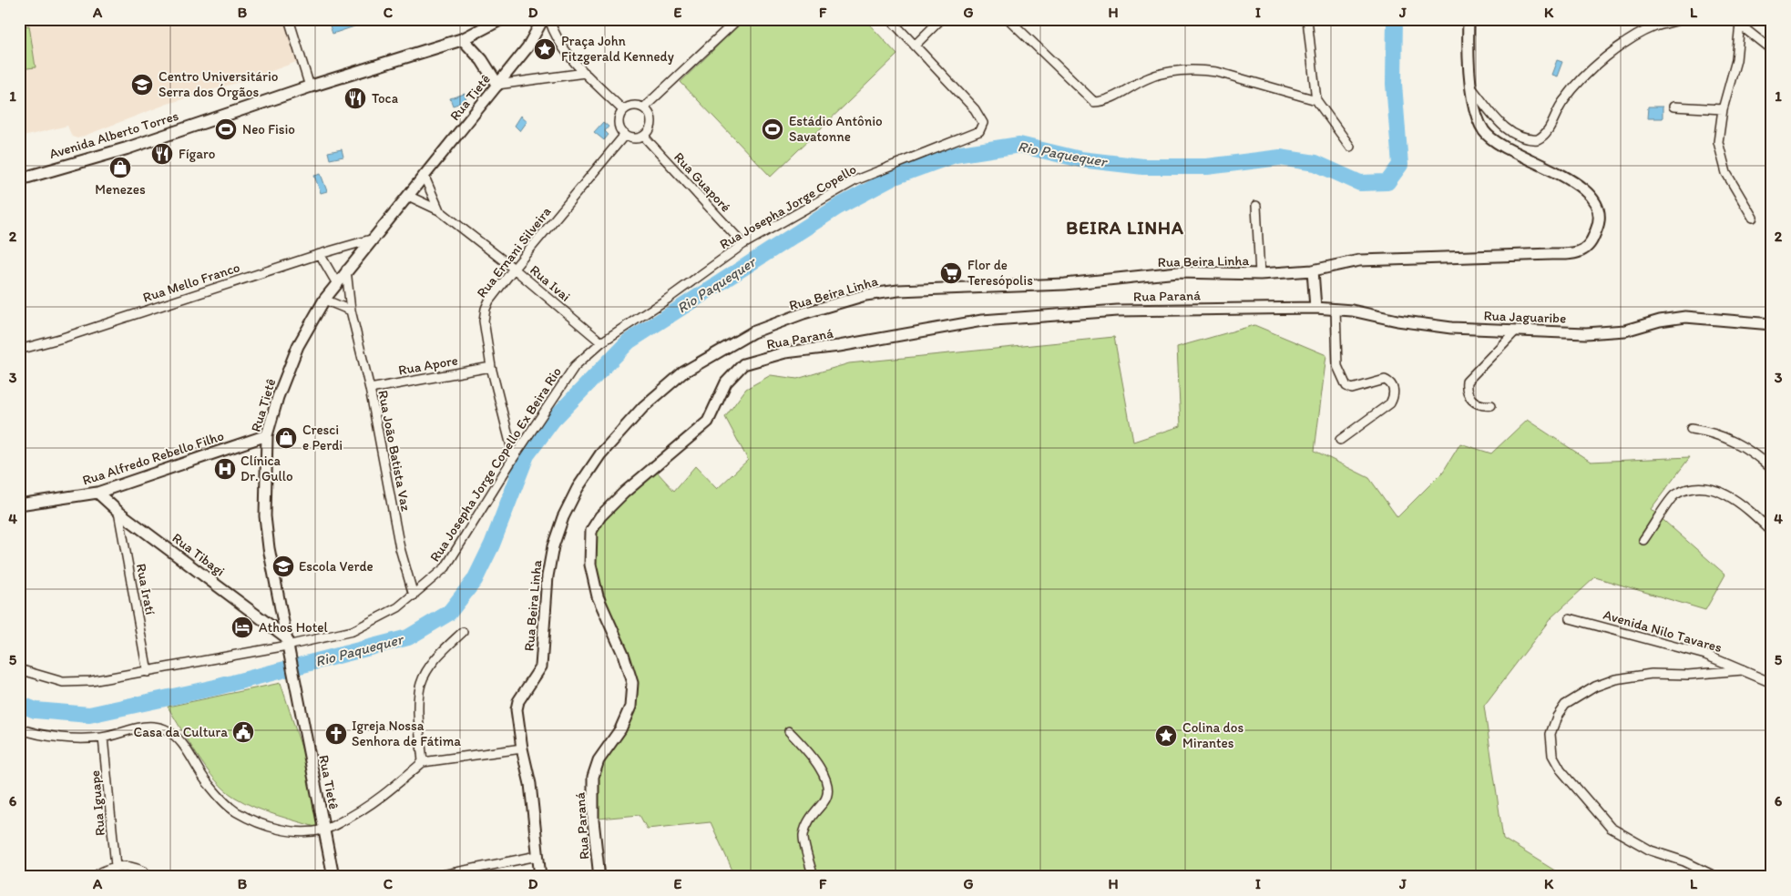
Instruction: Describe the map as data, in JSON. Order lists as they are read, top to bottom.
{
  "streets": {
    "main road": ["Avenida Alberto Torres"],
    "street": [
      "Rua Tietê",
      "Rua Guaporé",
      "Rua Josepha Jorge Copello",
      "Rua Ernani Silveira",
      "Rua Beira Linha",
      "Rua Mello Franco",
      "Rua Ivai",
      "Rua Paraná",
      "Rua Jaguaribe",
      "Rua Apore",
      "Rua João Batista Vaz",
      "Rua Alfredo Rebello Filho",
      "Rua Josepha Jorge Copello Ex Beira Rio",
      "Rua Tibagi",
      "Rua Iratí",
      "Avenida Nilo Tavares",
      "Rua Iguape"
    ]
  },
  "crossings": [
    ["Rua Tietê", "Rua Mello Franco"],
    ["Rua Tietê", "Rua Ivai"],
    ["Rua Tietê", "Rua João Batista Vaz"],
    ["Rua Tietê", "Rua Alfredo Rebello Filho"],
    ["Rua Tietê", "Rua Josepha Jorge Copello Ex Beira Rio"],
    ["Rua Tietê", "Rua Tibagi"],
    ["Rua Guaporé", "Rua Josepha Jorge Copello"],
    ["Rua Guaporé", "Rua Ernani Silveira"],
    ["Rua Josepha Jorge Copello", "Rua Ivai"],
    ["Rua Josepha Jorge Copello", "Rua Josepha Jorge Copello Ex Beira Rio"],
    ["Rua Ernani Silveira", "Rua Ivai"],
    ["Rua Ernani Silveira", "Rua Apore"],
    ["Rua Ernani Silveira", "Rua Josepha Jorge Copello Ex Beira Rio"],
    ["Rua Ivai", "Rua Josepha Jorge Copello Ex Beira Rio"],
    ["Rua Paraná", "Rua Jaguaribe"],
    ["Rua Apore", "Rua João Batista Vaz"],
    ["Rua João Batista Vaz", "Rua Josepha Jorge Copello Ex Beira Rio"],
    ["Rua Alfredo Rebello Filho", "Rua Tibagi"],
    ["Rua Josepha Jorge Copello Ex Beira Rio", "Rua Tibagi"],
    ["Rua Josepha Jorge Copello Ex Beira Rio", "Rua Iratí"],
    ["Rua Tibagi", "Rua Iratí"]
  ],
  "districts": ["BEIRA LINHA"],
  "water": ["Rio Paquequer"],
  "places": {
    "place": ["Praça John Fitzgerald Kennedy", "Colina dos Mirantes"],
    "school or university": ["Centro Universitário Serra dos Órgãos", "Escola Verde"],
    "restaurant": ["Toca", "Fígaro"],
    "sports": ["Neo Fisio", "Estádio Antônio Savatonne"],
    "shop": ["Menezes", "Cresci e Perdi"],
    "supermarket": ["Flor de Teresópolis"],
    "hospital": ["Clínica Dr. Gullo"],
    "hotel": ["Athos Hotel"],
    "public building": ["Casa da Cultura"],
    "church": ["Igreja Nossa Senhora de Fátima"]
  },
  "grid": {
    "columns": [
      "A",
      "B",
      "C",
      "D",
      "E",
      "F",
      "G",
      "H",
      "I",
      "J",
      "K",
      "L"
    ],
    "rows": [
      "1",
      "2",
      "3",
      "4",
      "5",
      "6"
    ]
  }
}
